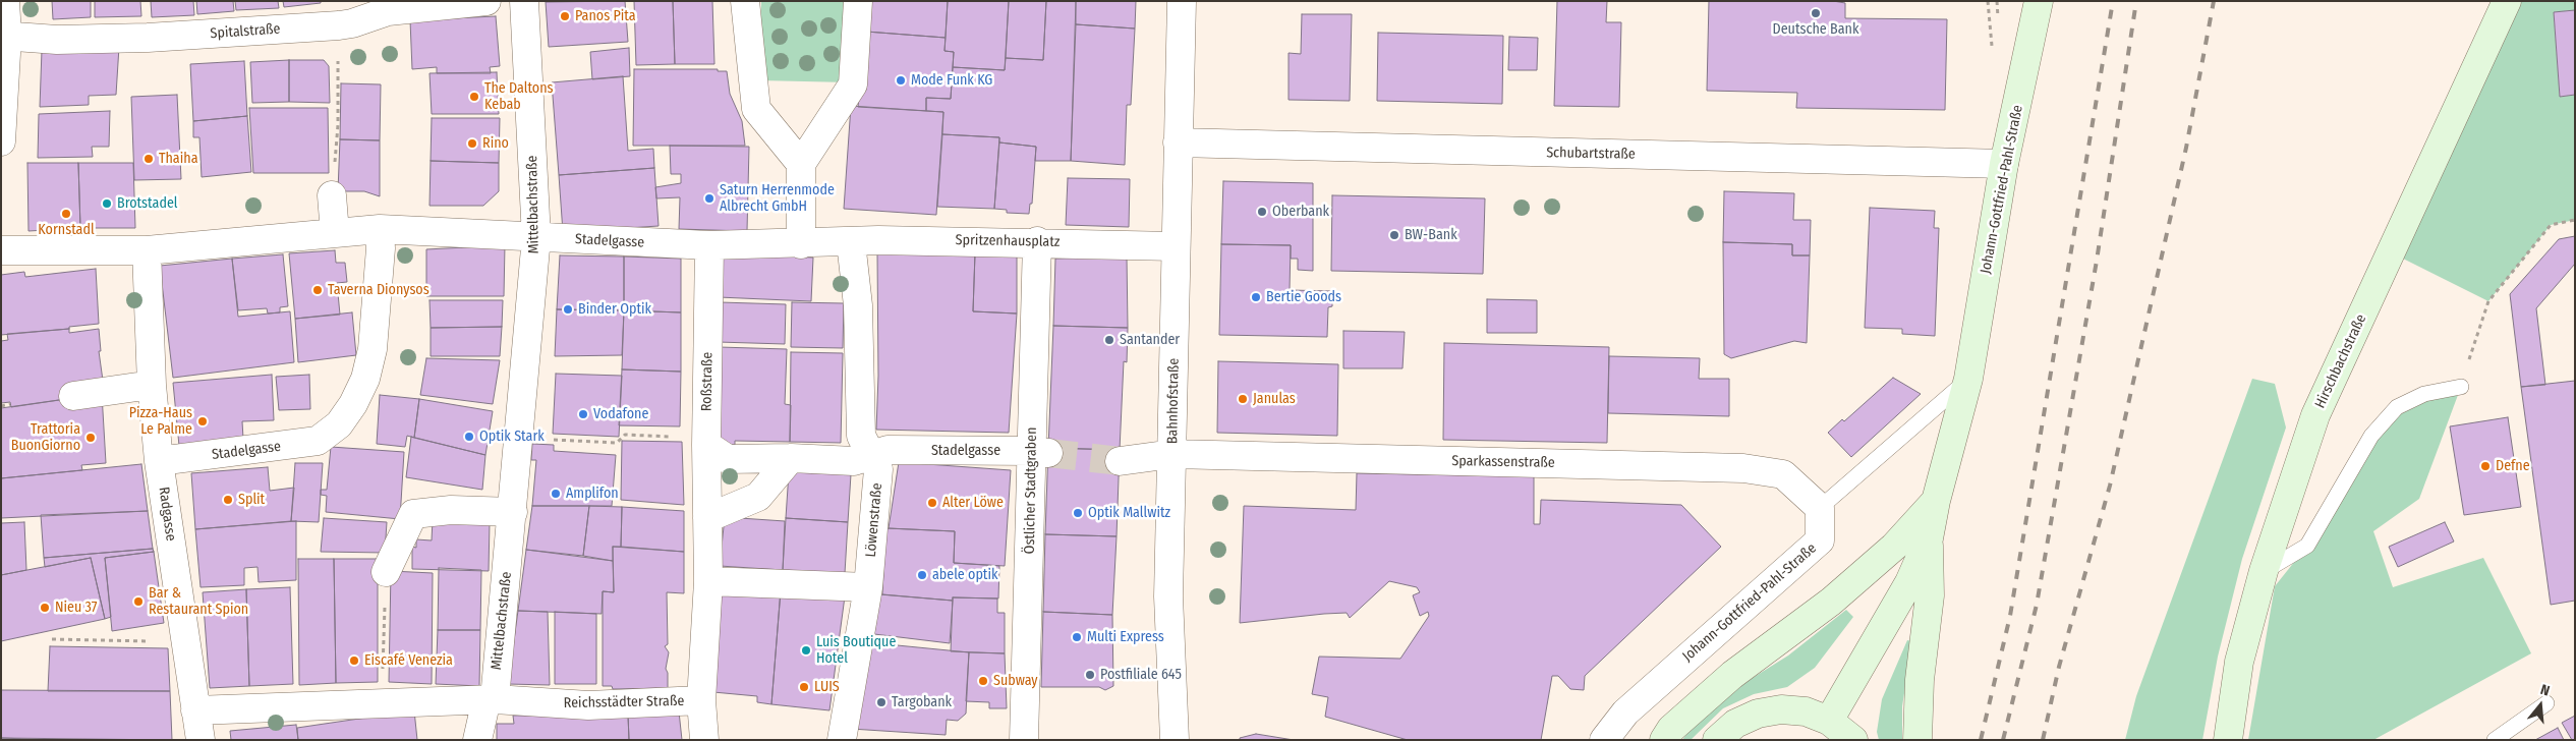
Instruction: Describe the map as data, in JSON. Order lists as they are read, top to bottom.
{
  "streets": {
    "main road": ["Johann-Gottfried-Pahl-Straße", "Hirschbachstraße"],
    "street": [
      "Spitalstraße",
      "Schubartstraße",
      "Mittelbachstraße",
      "Stadelgasse",
      "Spritzenhausplatz",
      "Roßstraße",
      "Bahnhofstraße",
      "Sparkassenstraße",
      "Östlicher Stadtgraben",
      "Radgasse",
      "Löwenstraße",
      "Reichsstädter Straße"
    ]
  },
  "crossings": [
    ["Schubartstraße", "Johann-Gottfried-Pahl-Straße"],
    ["Schubartstraße", "Bahnhofstraße"],
    ["Johann-Gottfried-Pahl-Straße", "Sparkassenstraße"],
    ["Mittelbachstraße", "Stadelgasse"],
    ["Mittelbachstraße", "Reichsstädter Straße"],
    ["Stadelgasse", "Spritzenhausplatz"],
    ["Stadelgasse", "Roßstraße"],
    ["Stadelgasse", "Östlicher Stadtgraben"],
    ["Stadelgasse", "Radgasse"],
    ["Stadelgasse", "Löwenstraße"],
    ["Spritzenhausplatz", "Bahnhofstraße"],
    ["Spritzenhausplatz", "Östlicher Stadtgraben"],
    ["Spritzenhausplatz", "Löwenstraße"],
    ["Roßstraße", "Reichsstädter Straße"],
    ["Bahnhofstraße", "Sparkassenstraße"],
    ["Radgasse", "Reichsstädter Straße"]
  ],
  "places": [
    "Deutsche Bank",
    "Panos Pita",
    "Mode Funk KG",
    "The Daltons Kebab",
    "Rino",
    "Thaiha",
    "Saturn Herrenmode Albrecht GmbH",
    "Brotstadel",
    "Oberbank",
    "Kornstadl",
    "BW-Bank",
    "Taverna Dionysos",
    "Bertie Goods",
    "Binder Optik",
    "Santander",
    "Janulas",
    "Vodafone",
    "Pizza-Haus Le Palme",
    "Optik Stark",
    "Trattoria BuonGiorno",
    "Defne",
    "Amplifon",
    "Split",
    "Alter Löwe",
    "Optik Mallwitz",
    "abele optik",
    "Bar & Restaurant Spion",
    "Nieu 37",
    "Multi Express",
    "Luis Boutique Hotel",
    "Eiscafé Venezia",
    "Postfiliale 645",
    "Subway",
    "LUIS",
    "Targobank"
  ],
  "north": "top"
}
